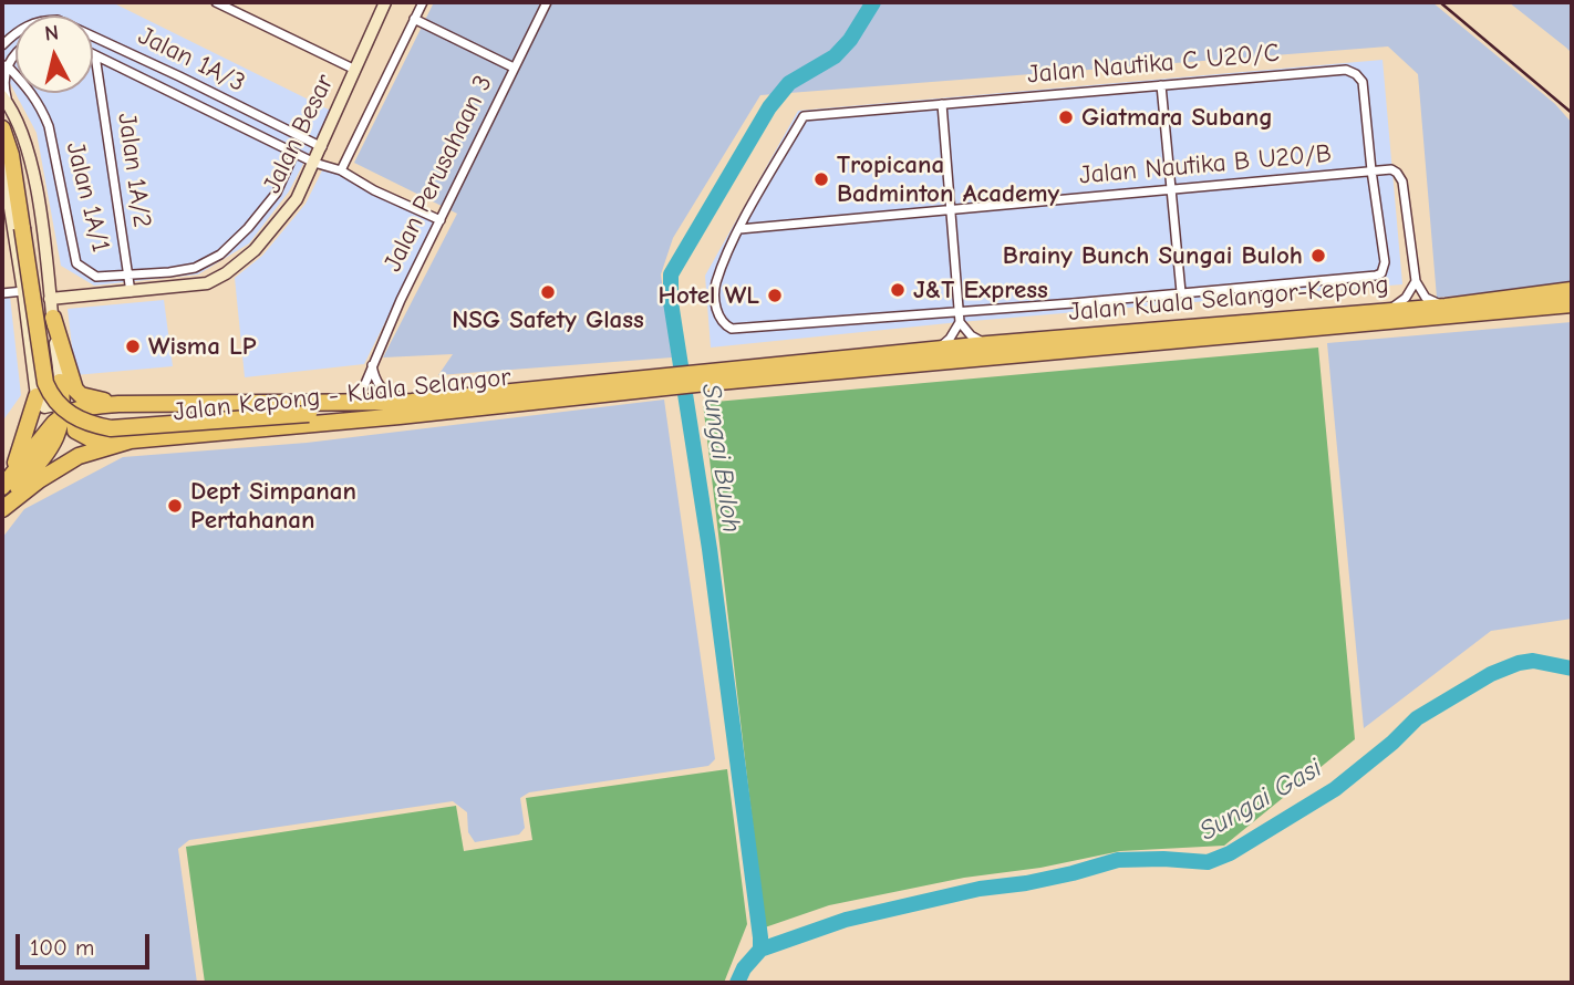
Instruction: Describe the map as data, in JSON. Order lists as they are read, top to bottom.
{
  "streets": {
    "highway": ["Jalan Kuala Selangor-Kepong", "Jalan Kepong - Kuala Selangor"],
    "main road": ["Jalan Besar"],
    "street": [
      "Jalan 1A/3",
      "Jalan Nautika C U20/C",
      "Jalan Nautika B U20/B",
      "Jalan 1A/2",
      "Jalan Perusahaan 3",
      "Jalan 1A/1"
    ]
  },
  "crossings": [
    ["Jalan 1A/3", "Jalan Besar"],
    ["Jalan 1A/3", "Jalan 1A/2"],
    ["Jalan 1A/3", "Jalan Perusahaan 3"],
    ["Jalan 1A/3", "Jalan 1A/1"],
    ["Jalan Nautika C U20/C", "Jalan Nautika B U20/B"],
    ["Jalan Besar", "Jalan 1A/2"],
    ["Jalan 1A/2", "Jalan 1A/1"],
    ["Jalan Perusahaan 3", "Jalan Kepong - Kuala Selangor"],
    ["Jalan Kuala Selangor-Kepong", "Jalan Kepong - Kuala Selangor"]
  ],
  "water": ["Sungai Buloh", "Sungai Gasi"],
  "places": [
    "Giatmara Subang",
    "Tropicana Badminton Academy",
    "Brainy Bunch Sungai Buloh",
    "J&T Express",
    "NSG Safety Glass",
    "Hotel WL",
    "Wisma LP",
    "Dept Simpanan Pertahanan"
  ],
  "scale_bar": "100 m",
  "north": "top"
}
